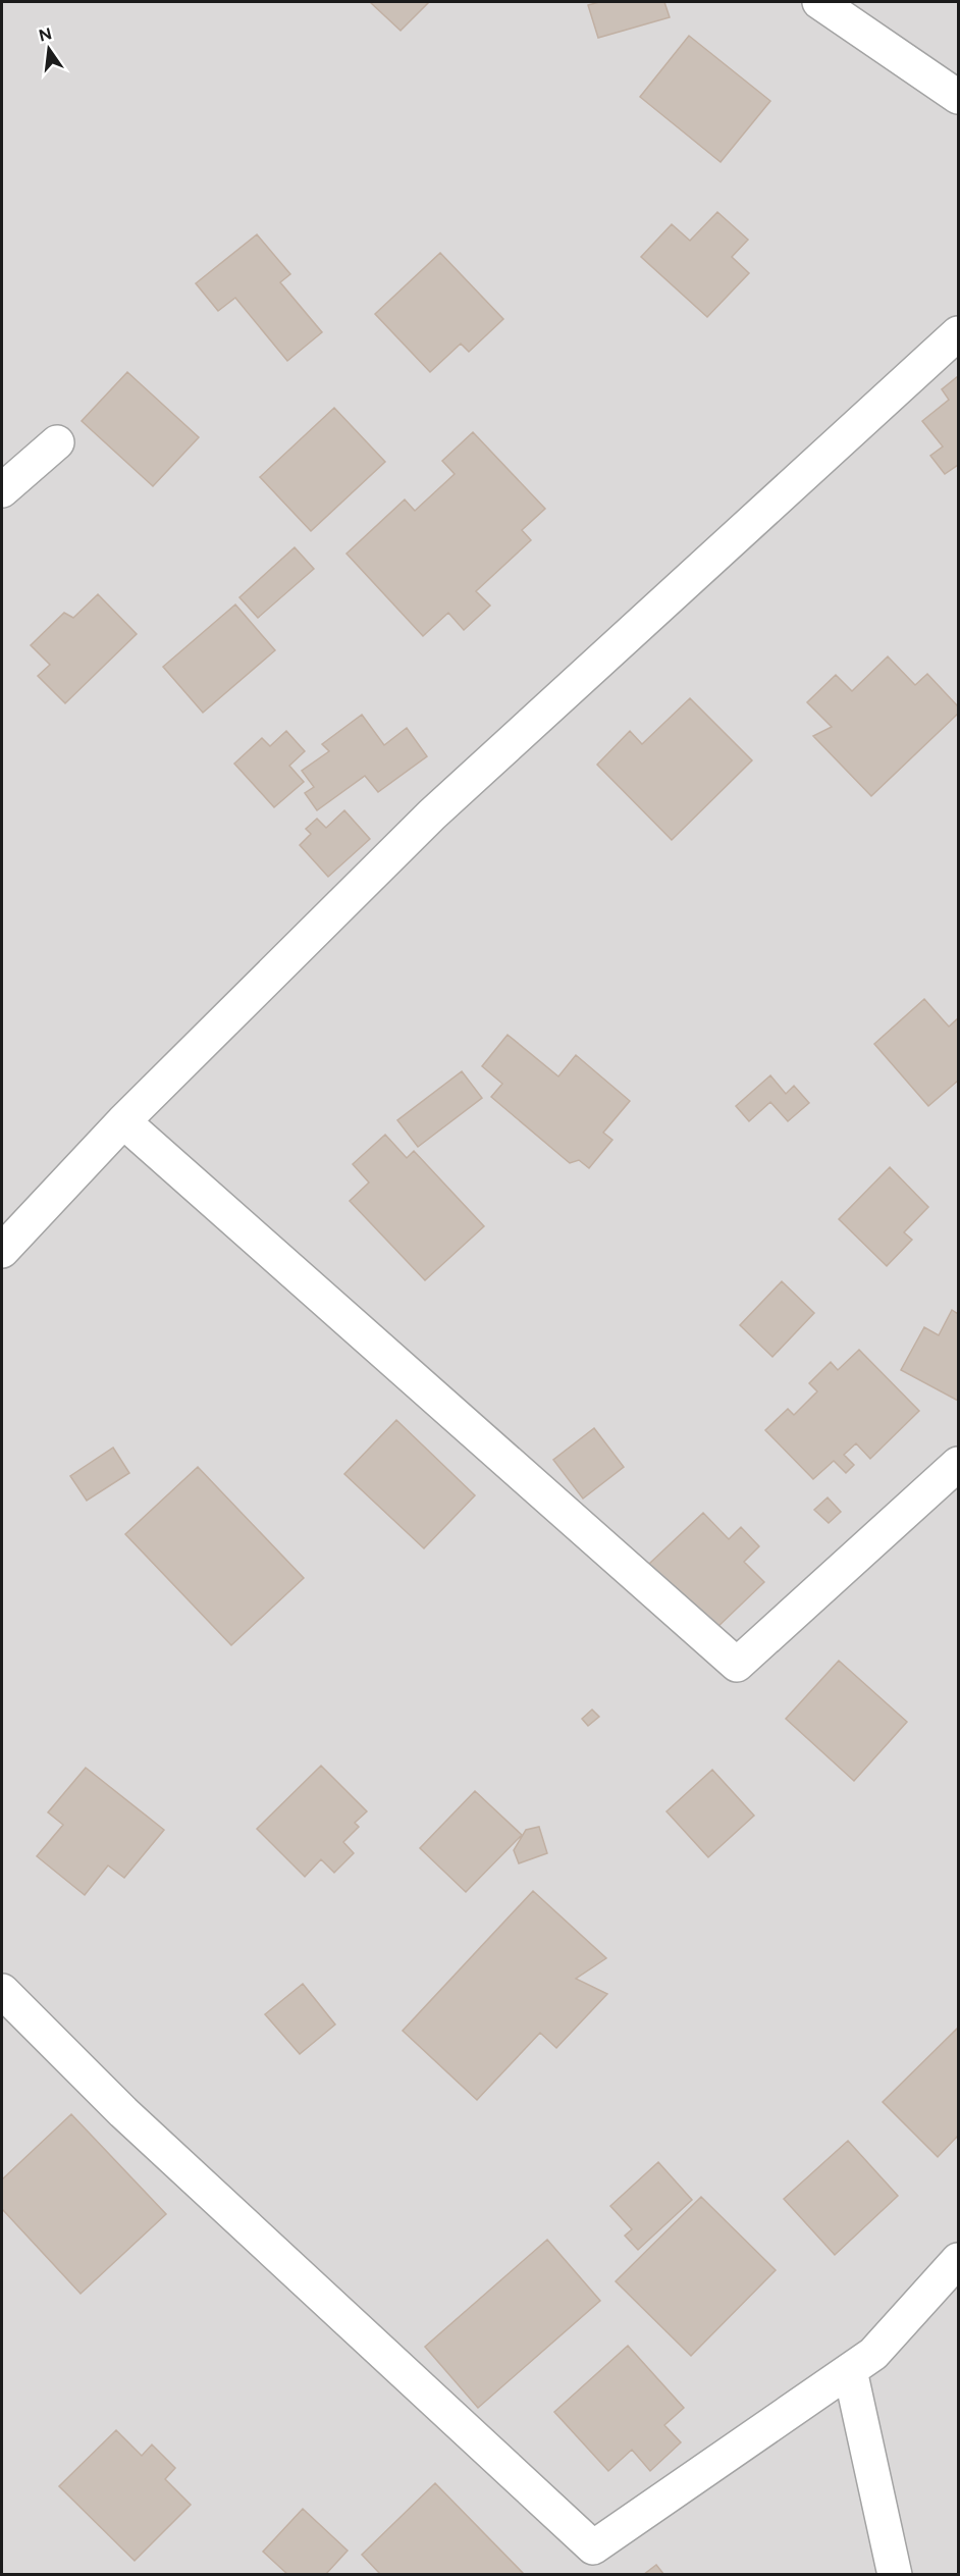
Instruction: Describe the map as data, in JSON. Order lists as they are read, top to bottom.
{
  "north": "top"
}
